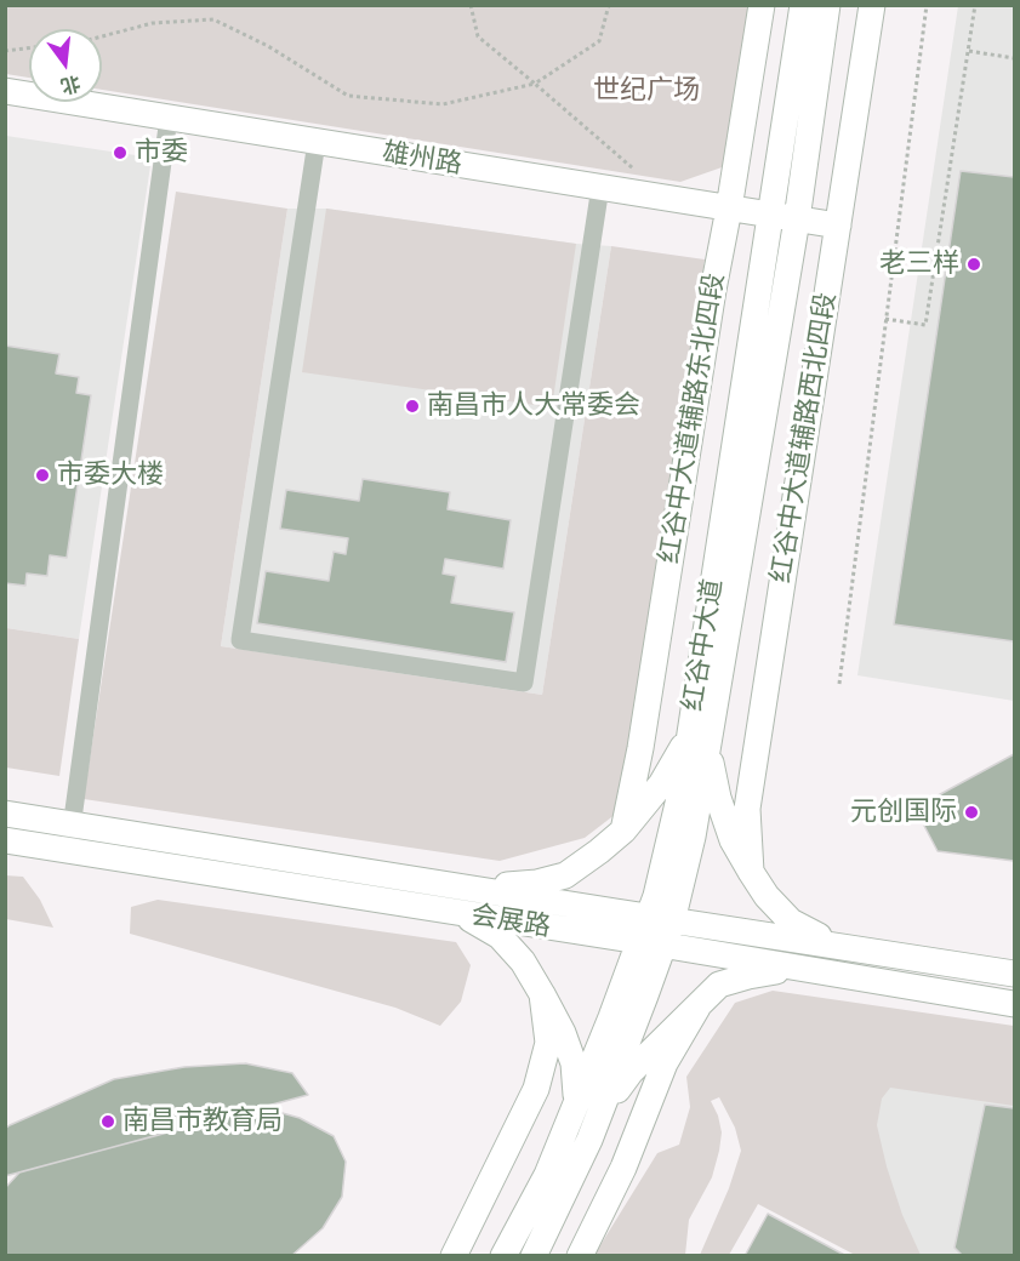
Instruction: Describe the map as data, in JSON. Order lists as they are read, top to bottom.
{
  "streets": {
    "main road": [
      "雄州路",
      "红谷中大道辅路东北四段",
      "红谷中大道辅路西北四段",
      "红谷中大道",
      "会展路"
    ]
  },
  "crossings": [
    ["雄州路", "红谷中大道辅路东北四段"],
    ["雄州路", "红谷中大道辅路西北四段"],
    ["雄州路", "红谷中大道"],
    ["红谷中大道", "会展路"]
  ],
  "parks": ["世纪广场"],
  "places": [
    "市委",
    "老三样",
    "南昌市人大常委会",
    "市委大楼",
    "元创国际",
    "南昌市教育局"
  ],
  "north": "bottom"
}
